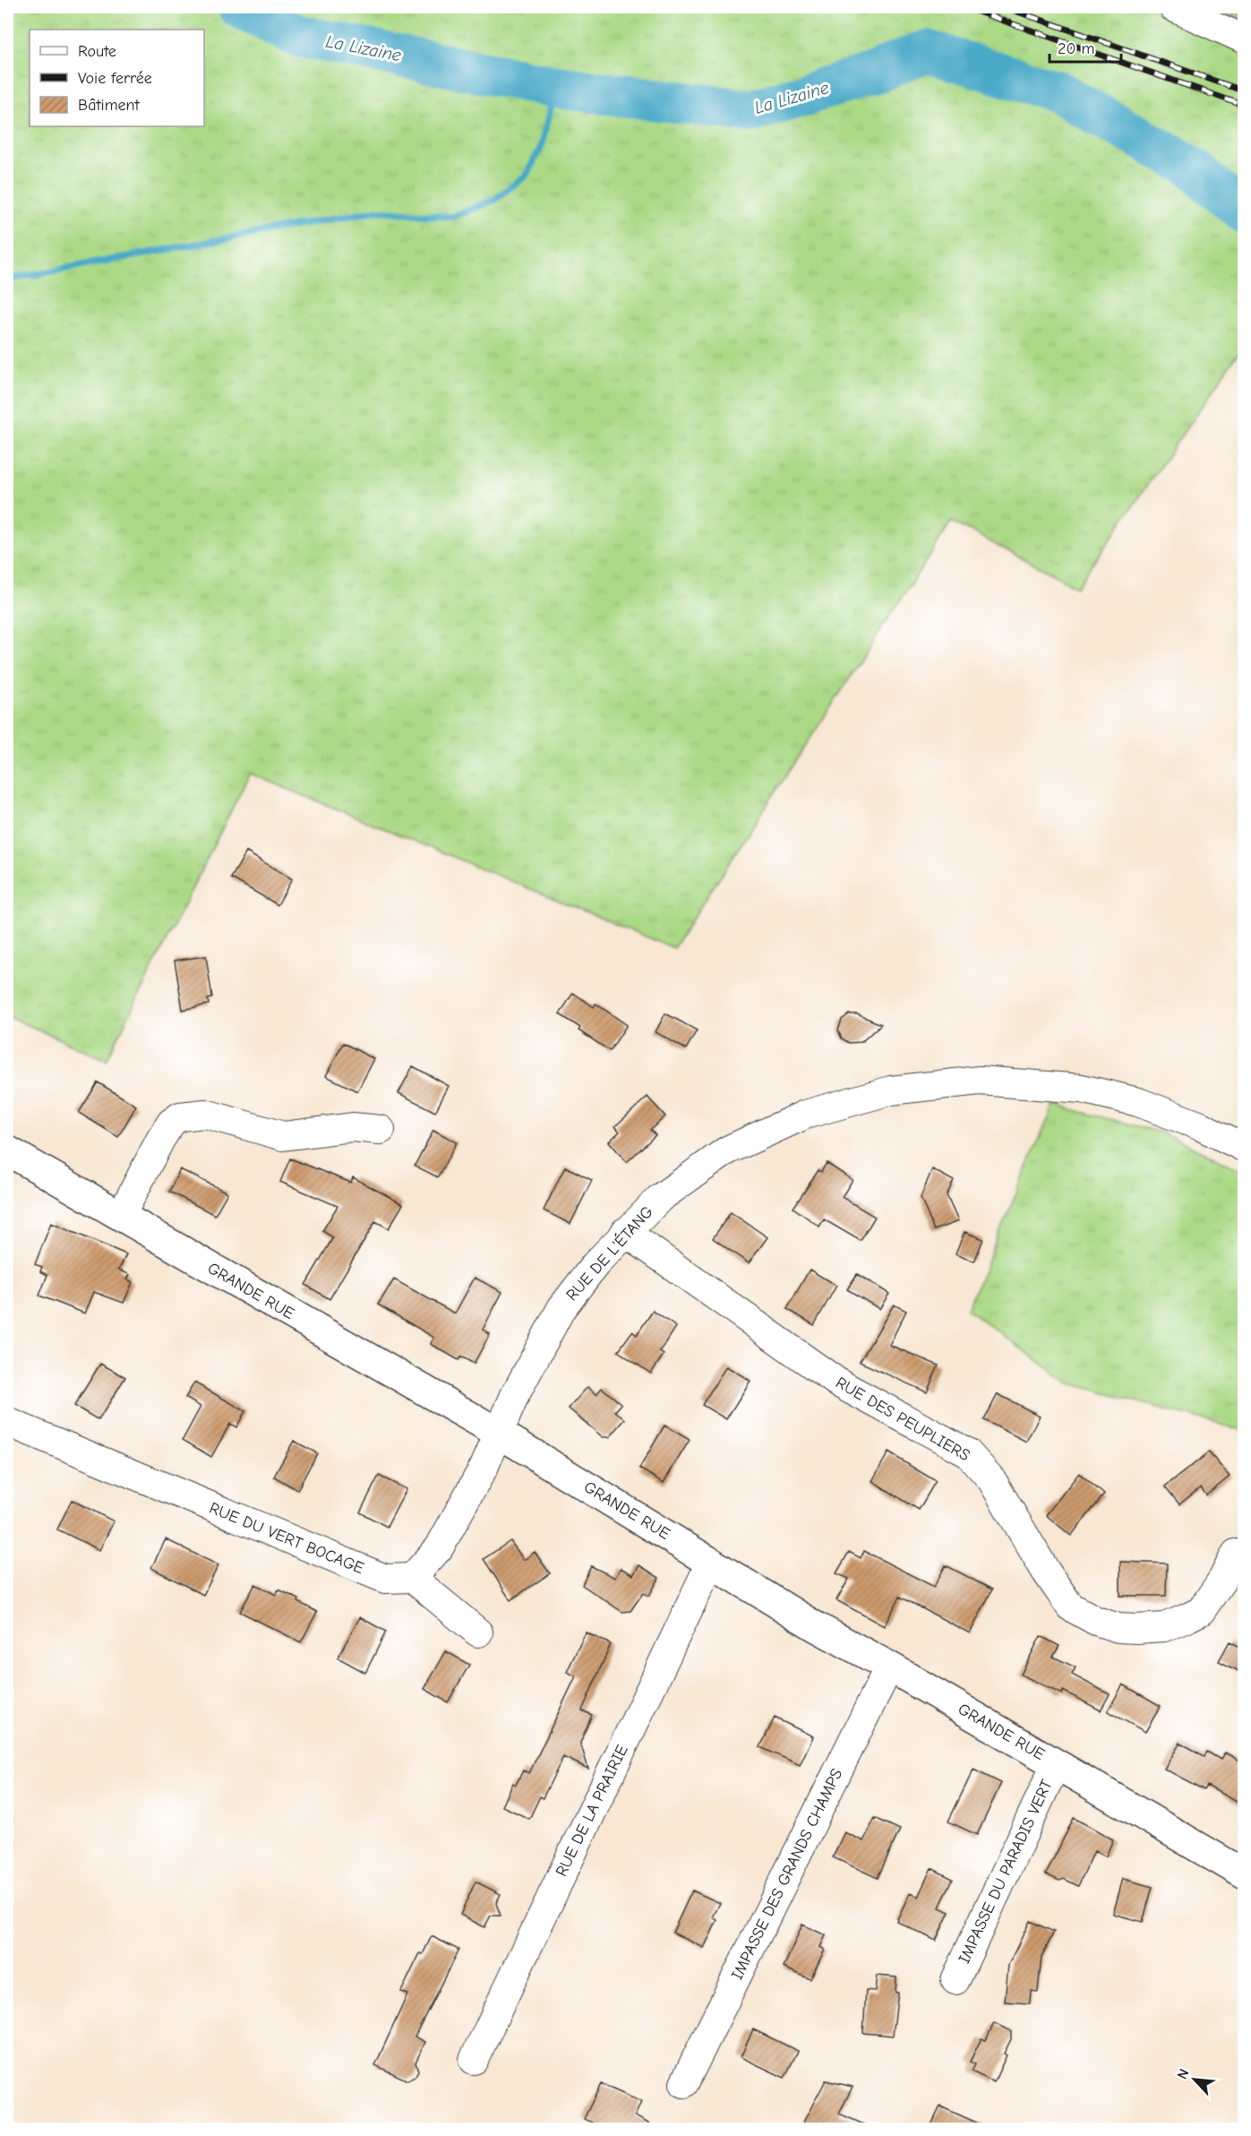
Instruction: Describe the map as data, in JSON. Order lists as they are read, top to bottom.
{
  "streets": {
    "street": [
      "RUE DE L'ÉTANG",
      "GRANDE RUE",
      "RUE DES PEUPLIERS",
      "RUE DU VERT BOCAGE",
      "RUE DE LA PRAIRIE",
      "IMPASSE DU PARADIS VERT",
      "IMPASSE DES GRANDS CHAMPS"
    ]
  },
  "crossings": [
    ["RUE DE L'ÉTANG", "GRANDE RUE"],
    ["RUE DE L'ÉTANG", "RUE DES PEUPLIERS"],
    ["GRANDE RUE", "RUE DE LA PRAIRIE"],
    ["GRANDE RUE", "IMPASSE DU PARADIS VERT"],
    ["GRANDE RUE", "IMPASSE DES GRANDS CHAMPS"]
  ],
  "water": ["La Lizaine"],
  "legend": ["Route", "Voie ferrée", "Bâtiment"],
  "scale_bar": "20 m",
  "north": "top left"
}
